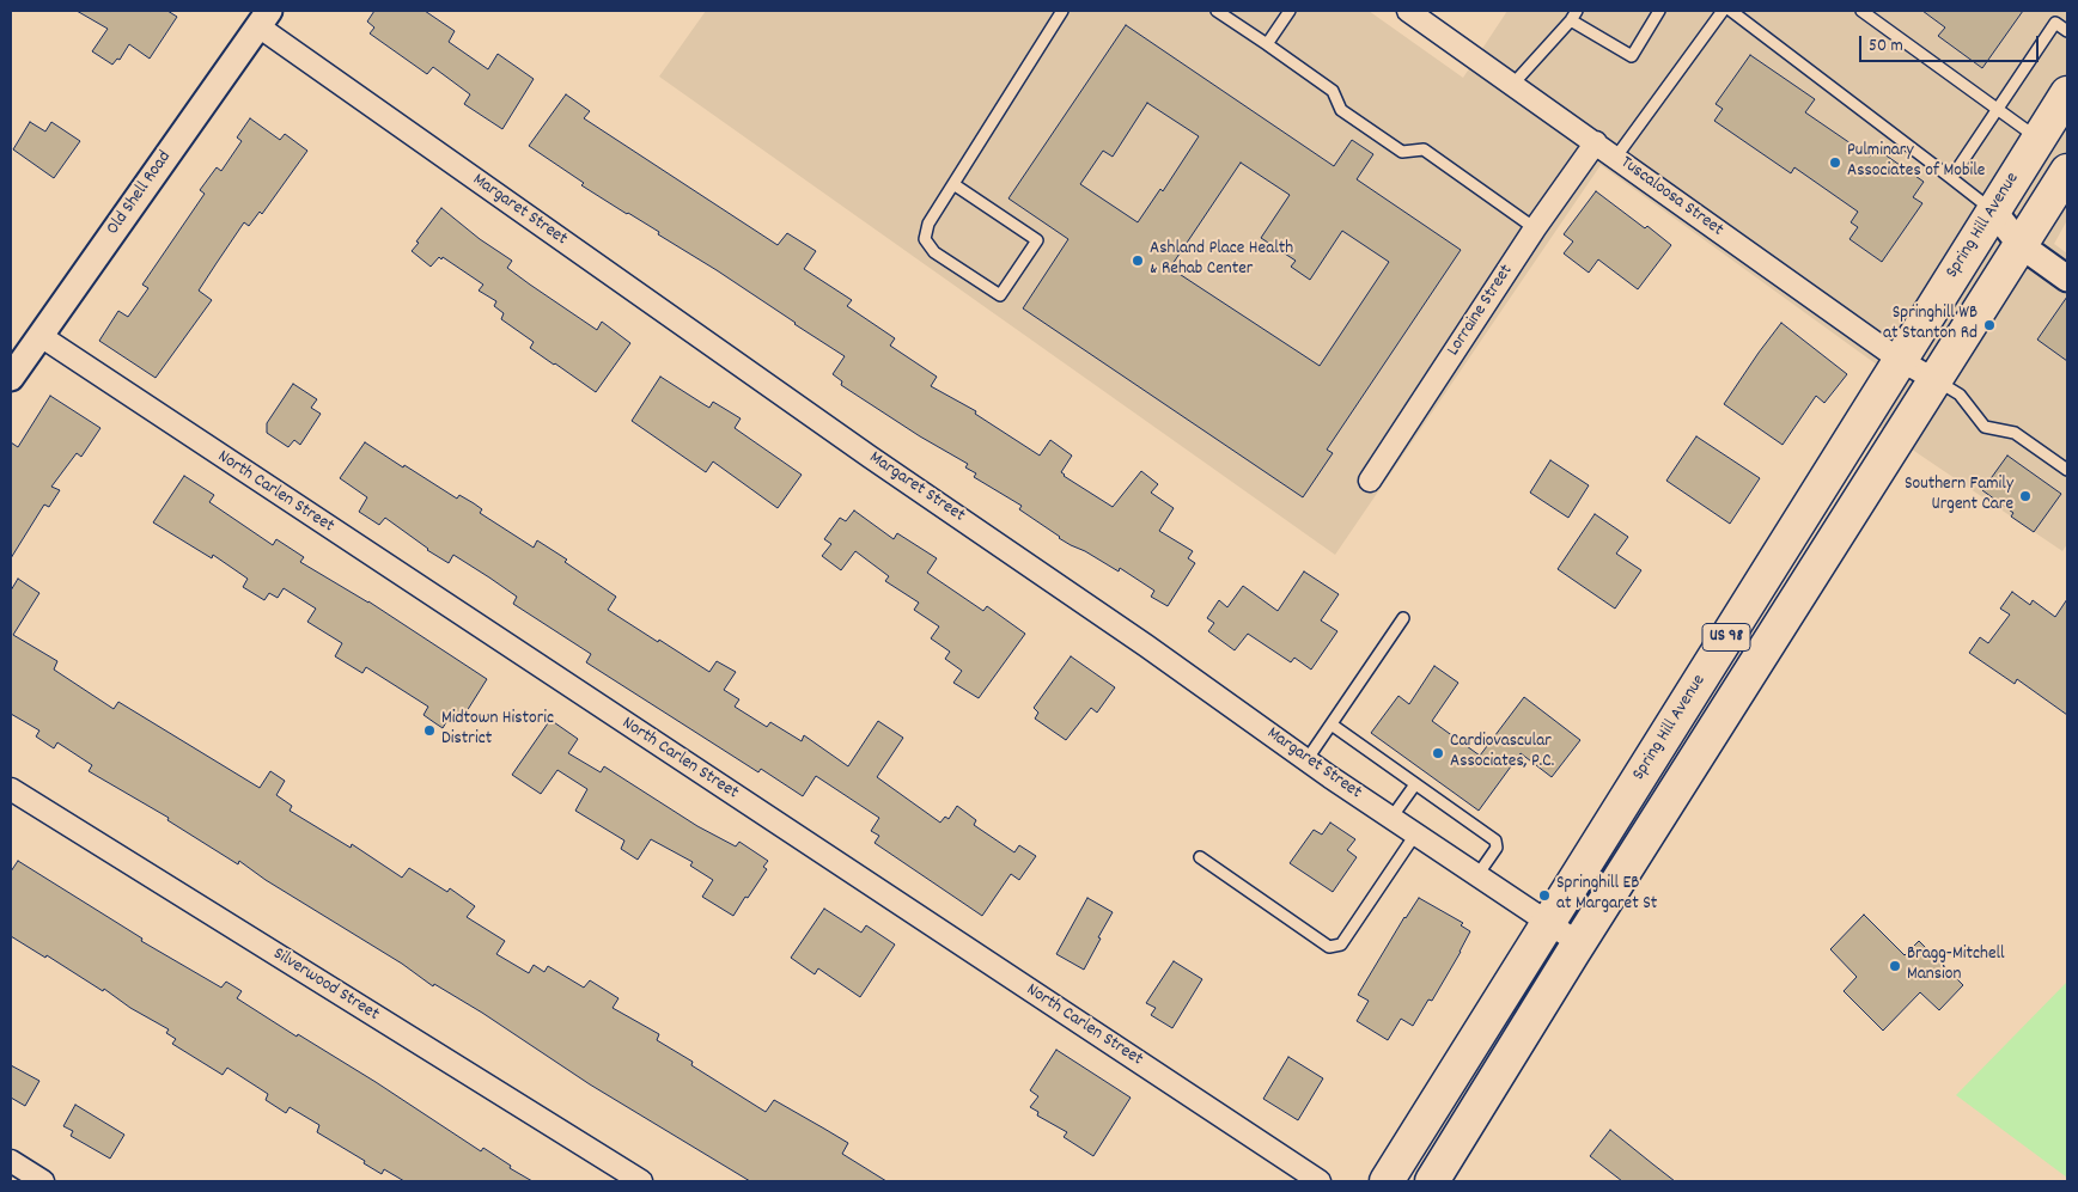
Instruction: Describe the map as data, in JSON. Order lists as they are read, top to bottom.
{
  "streets": {
    "main road": ["Spring Hill Avenue", "US 98"],
    "street": [
      "Old Shell Road",
      "Tuscaloosa Street",
      "Margaret Street",
      "Lorraine Street",
      "North Carlen Street",
      "Silverwood Street"
    ]
  },
  "crossings": [
    ["Old Shell Road", "Margaret Street"],
    ["Old Shell Road", "North Carlen Street"],
    ["Tuscaloosa Street", "Spring Hill Avenue"],
    ["Tuscaloosa Street", "Lorraine Street"],
    ["Margaret Street", "Spring Hill Avenue"]
  ],
  "places": [
    "Pulminary Associates of Mobile",
    "Ashland Place Health & Rehab Center",
    "Springhill WB at Stanton Rd",
    "Southern Family Urgent Care",
    "Midtown Historic District",
    "Cardiovascular Associates, P.C.",
    "Springhill EB at Margaret St",
    "Bragg-Mitchell Mansion"
  ],
  "scale_bar": "50 m"
}
